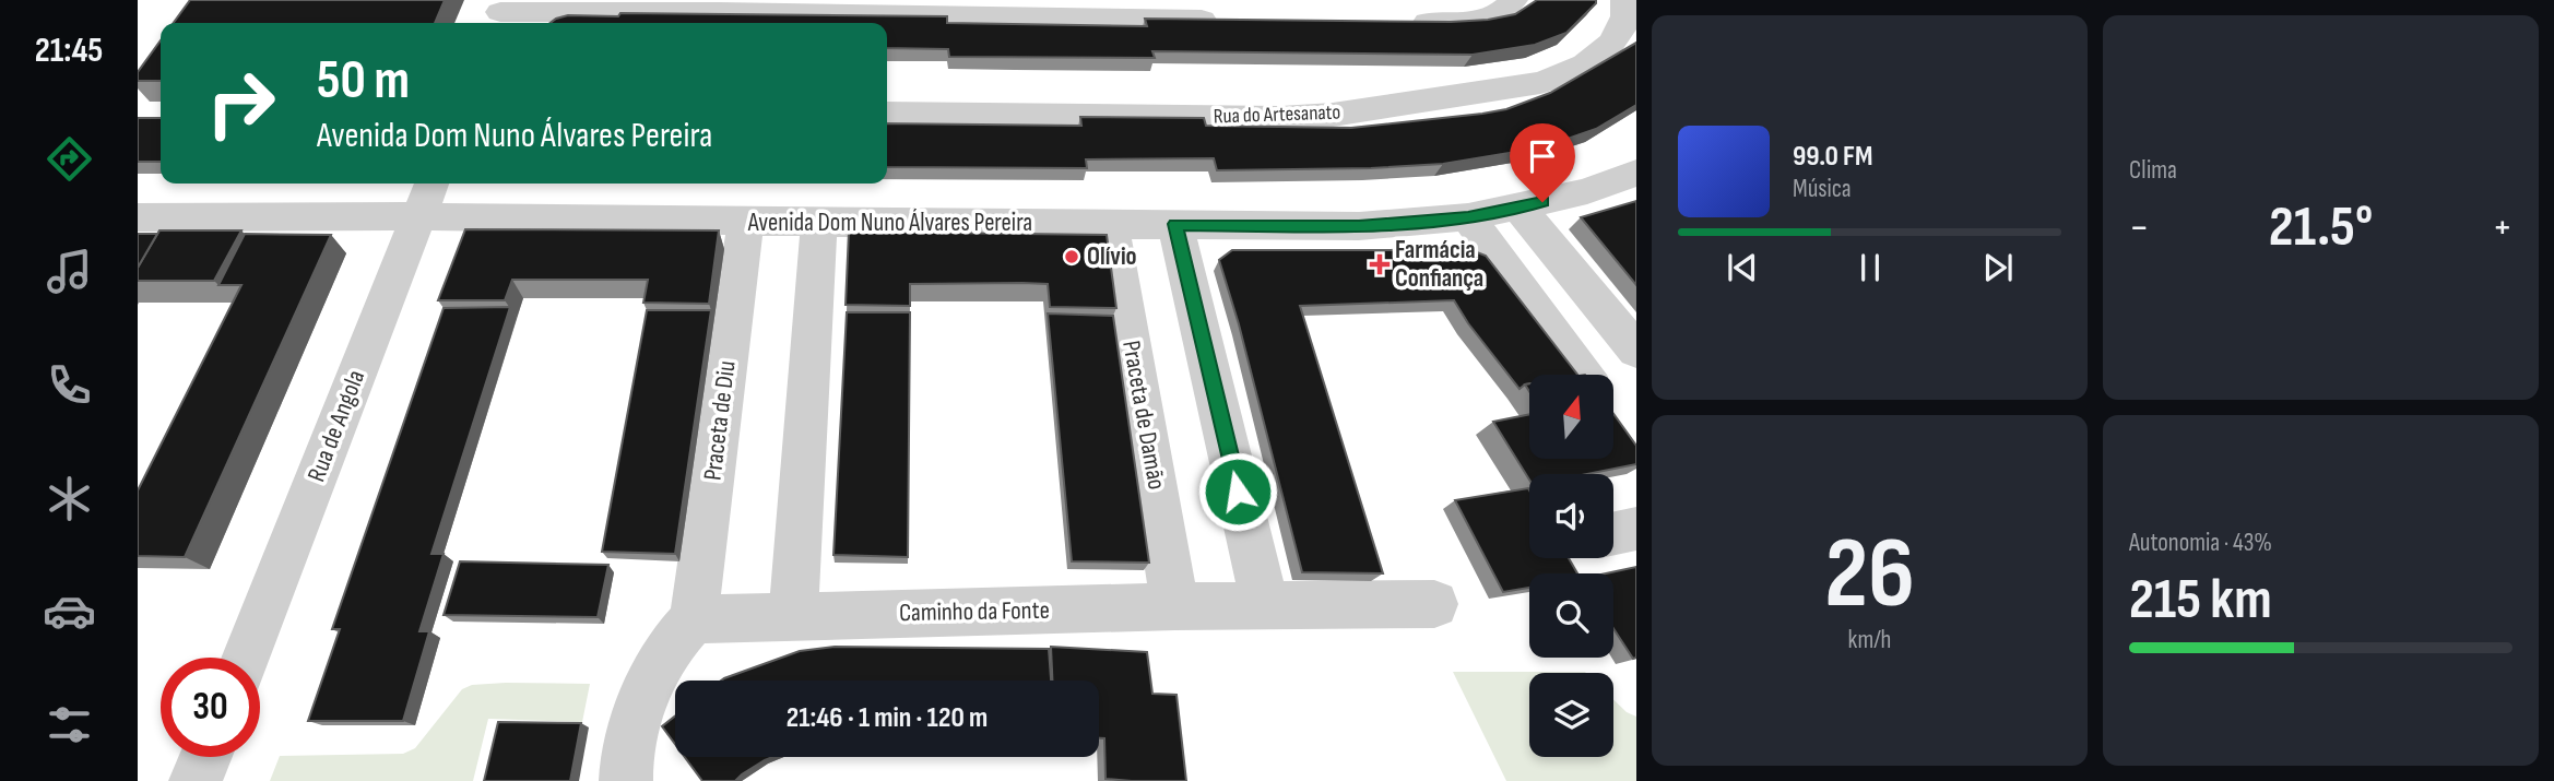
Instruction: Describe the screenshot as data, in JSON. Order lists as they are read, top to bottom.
{
  "streets": {
    "street": [
      "Rua do Artesanato",
      "Avenida Dom Nuno Álvares Pereira",
      "Praceta de Damão",
      "Praceta de Diu",
      "Rua de Angola",
      "Caminho da Fonte"
    ]
  },
  "crossings": [
    ["Avenida Dom Nuno Álvares Pereira", "Praceta de Damão"],
    ["Avenida Dom Nuno Álvares Pereira", "Praceta de Diu"],
    ["Avenida Dom Nuno Álvares Pereira", "Rua de Angola"],
    ["Praceta de Damão", "Caminho da Fonte"],
    ["Praceta de Diu", "Caminho da Fonte"]
  ],
  "places": {
    "other": ["Olívio"],
    "health": ["Farmácia Confiança"]
  },
  "north": "top",
  "page": {
    "tabs": "21:45",
    "tile": [
      "Clima",
      ["26", "km/h"],
      ["Autonomia · 43%", "215 km"]
    ],
    "turn": ["50 m", "Avenida Dom Nuno Álvares Pereira"],
    "song": ["99.0 FM", "Música"],
    "heat": ["−", "21.5°", "+"],
    "limit": "30",
    "trip": "21:46 · 1 min · 120 m"
  }
}
